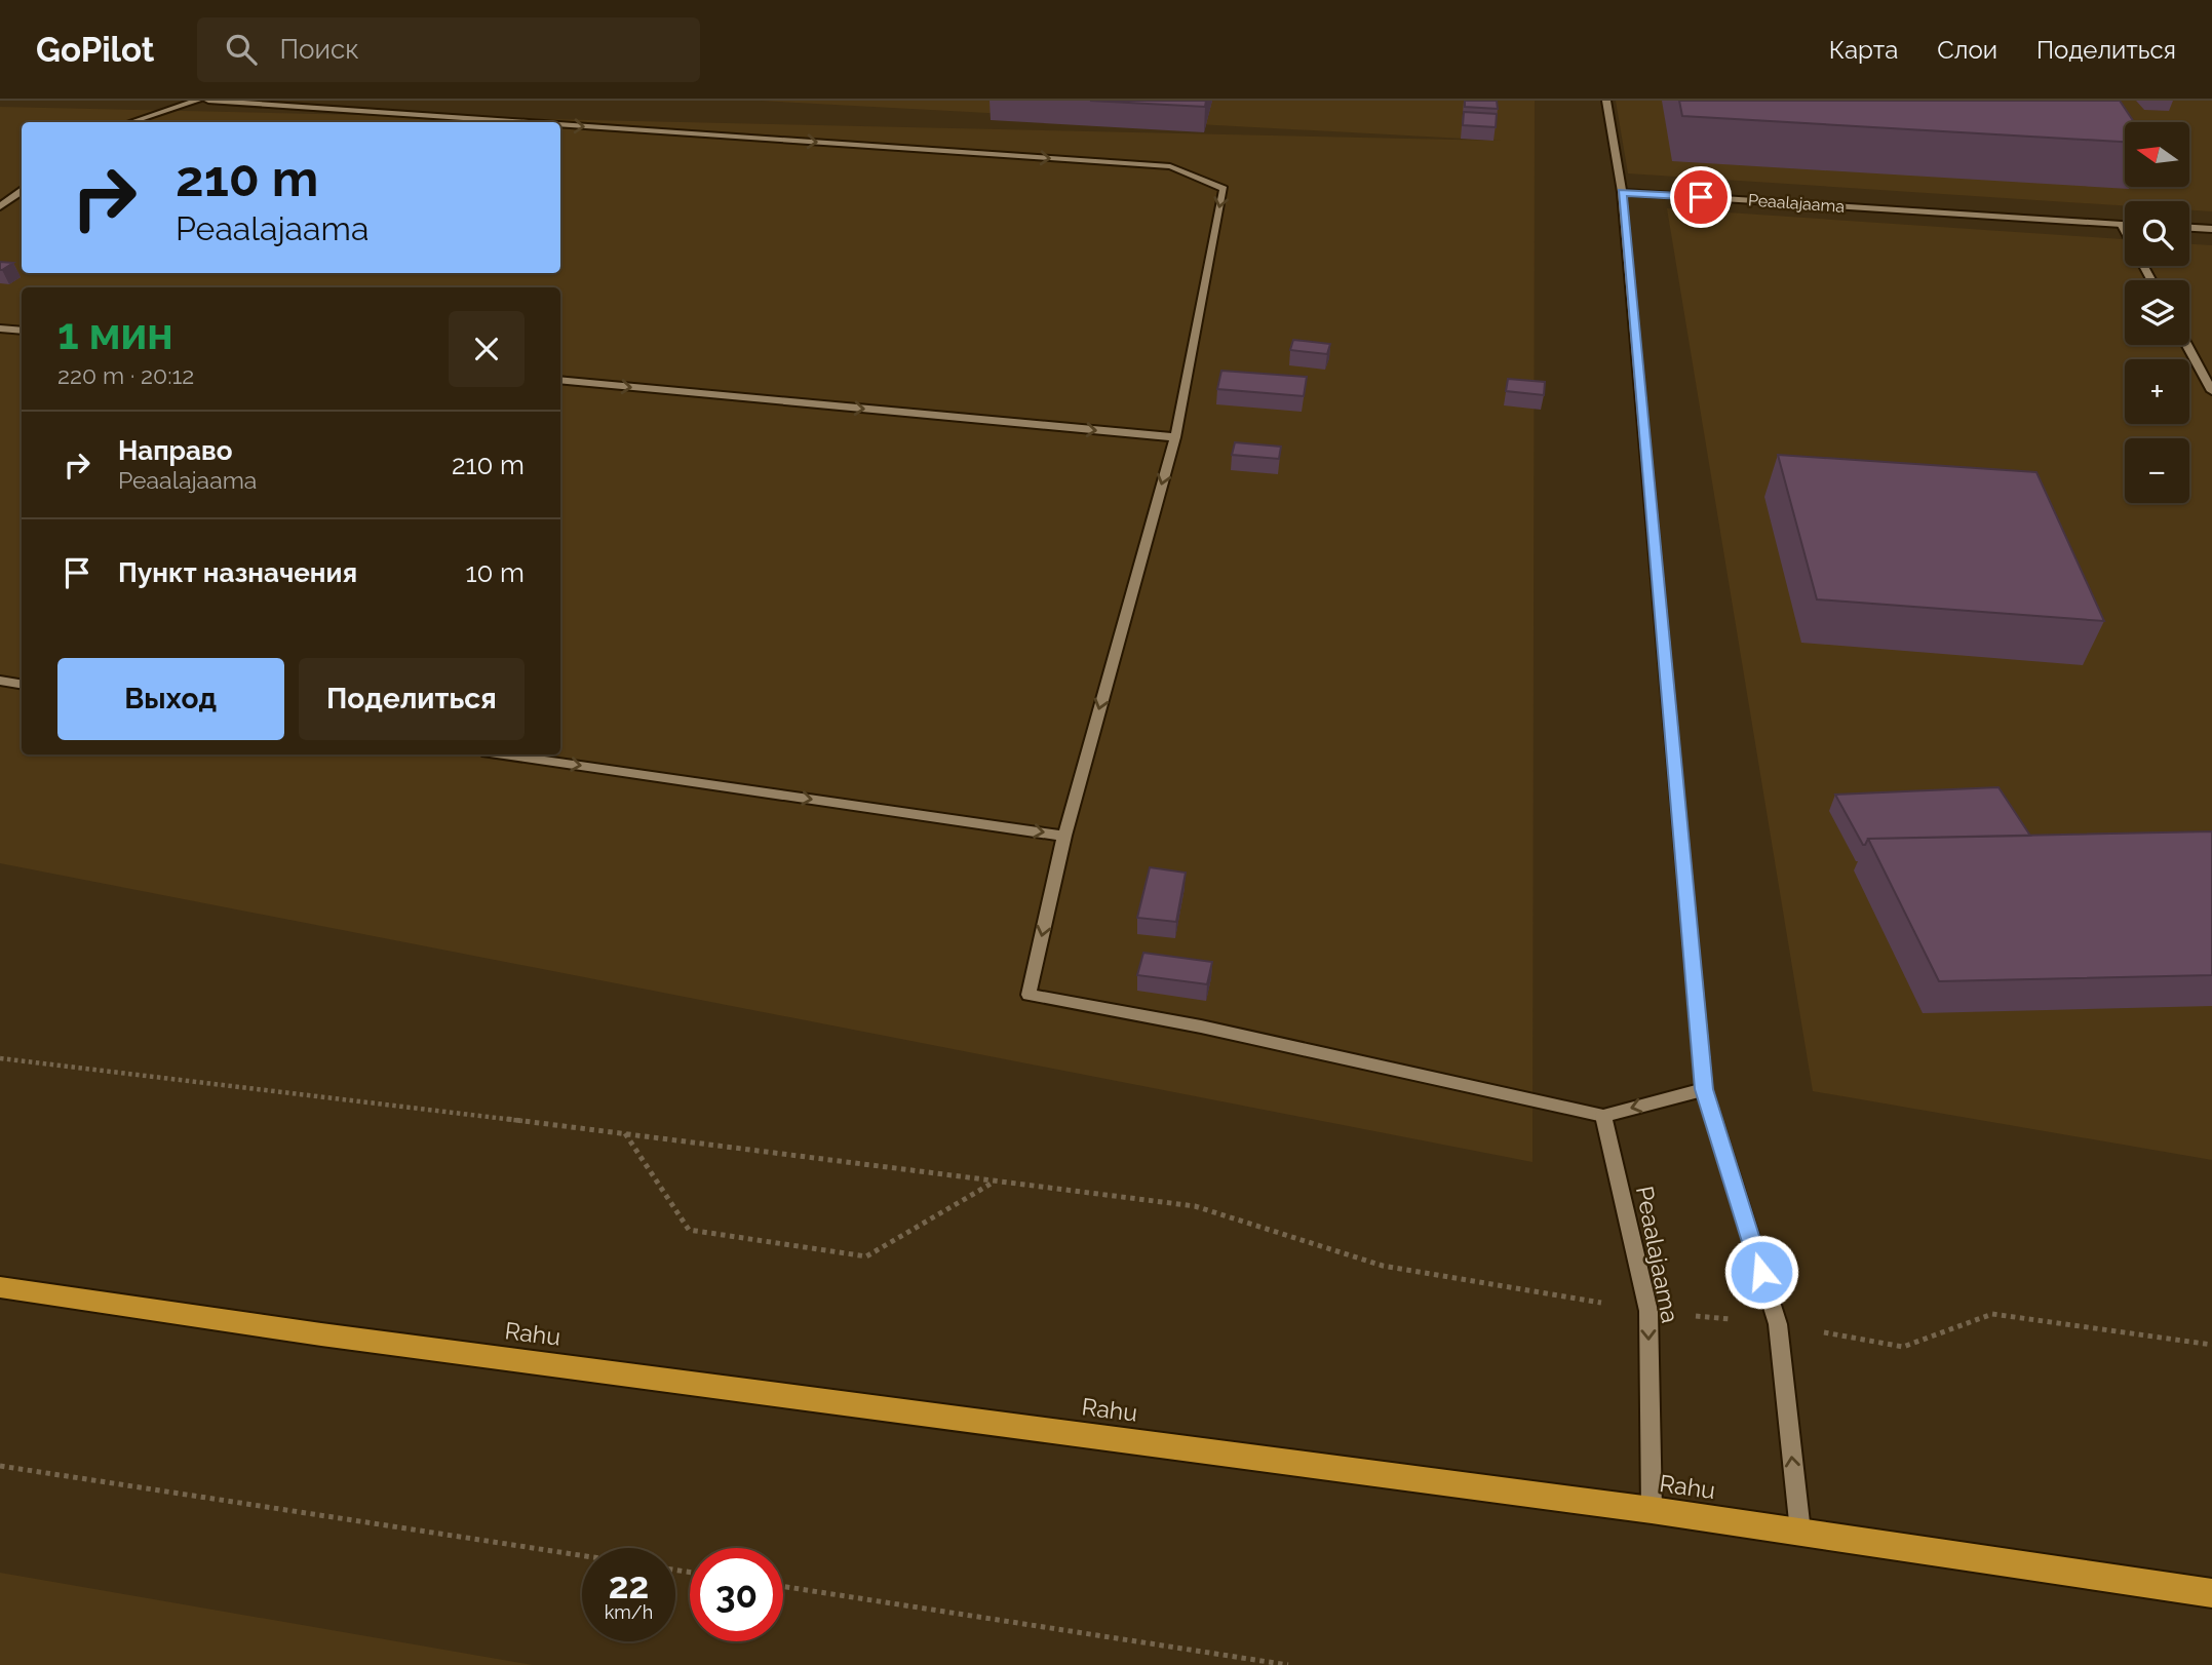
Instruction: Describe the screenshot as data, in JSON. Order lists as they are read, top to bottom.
{
  "streets": {
    "highway": ["Rahu"],
    "street": ["Peaalajaama"]
  },
  "crossings": [
    ["Peaalajaama", "Rahu"]
  ],
  "north": "left",
  "page": {
    "header": "GoPilot",
    "search": "Поиск",
    "nav": ["Карта", "Слои", "Поделиться"],
    "map_buttons": ["+", "−"],
    "turn": ["210 m", "Peaalajaama"],
    "heading": ["1 мин", "220 m · 20:12"],
    "list": [
      {
        "name": "Направо",
        "note": "Peaalajaama",
        "value": "210 m"
      },
      {
        "name": "Пункт назначения",
        "value": "10 m"
      }
    ],
    "buttons": ["Выход", "Поделиться"],
    "speed": "22 km/h",
    "limit": "30"
  }
}
